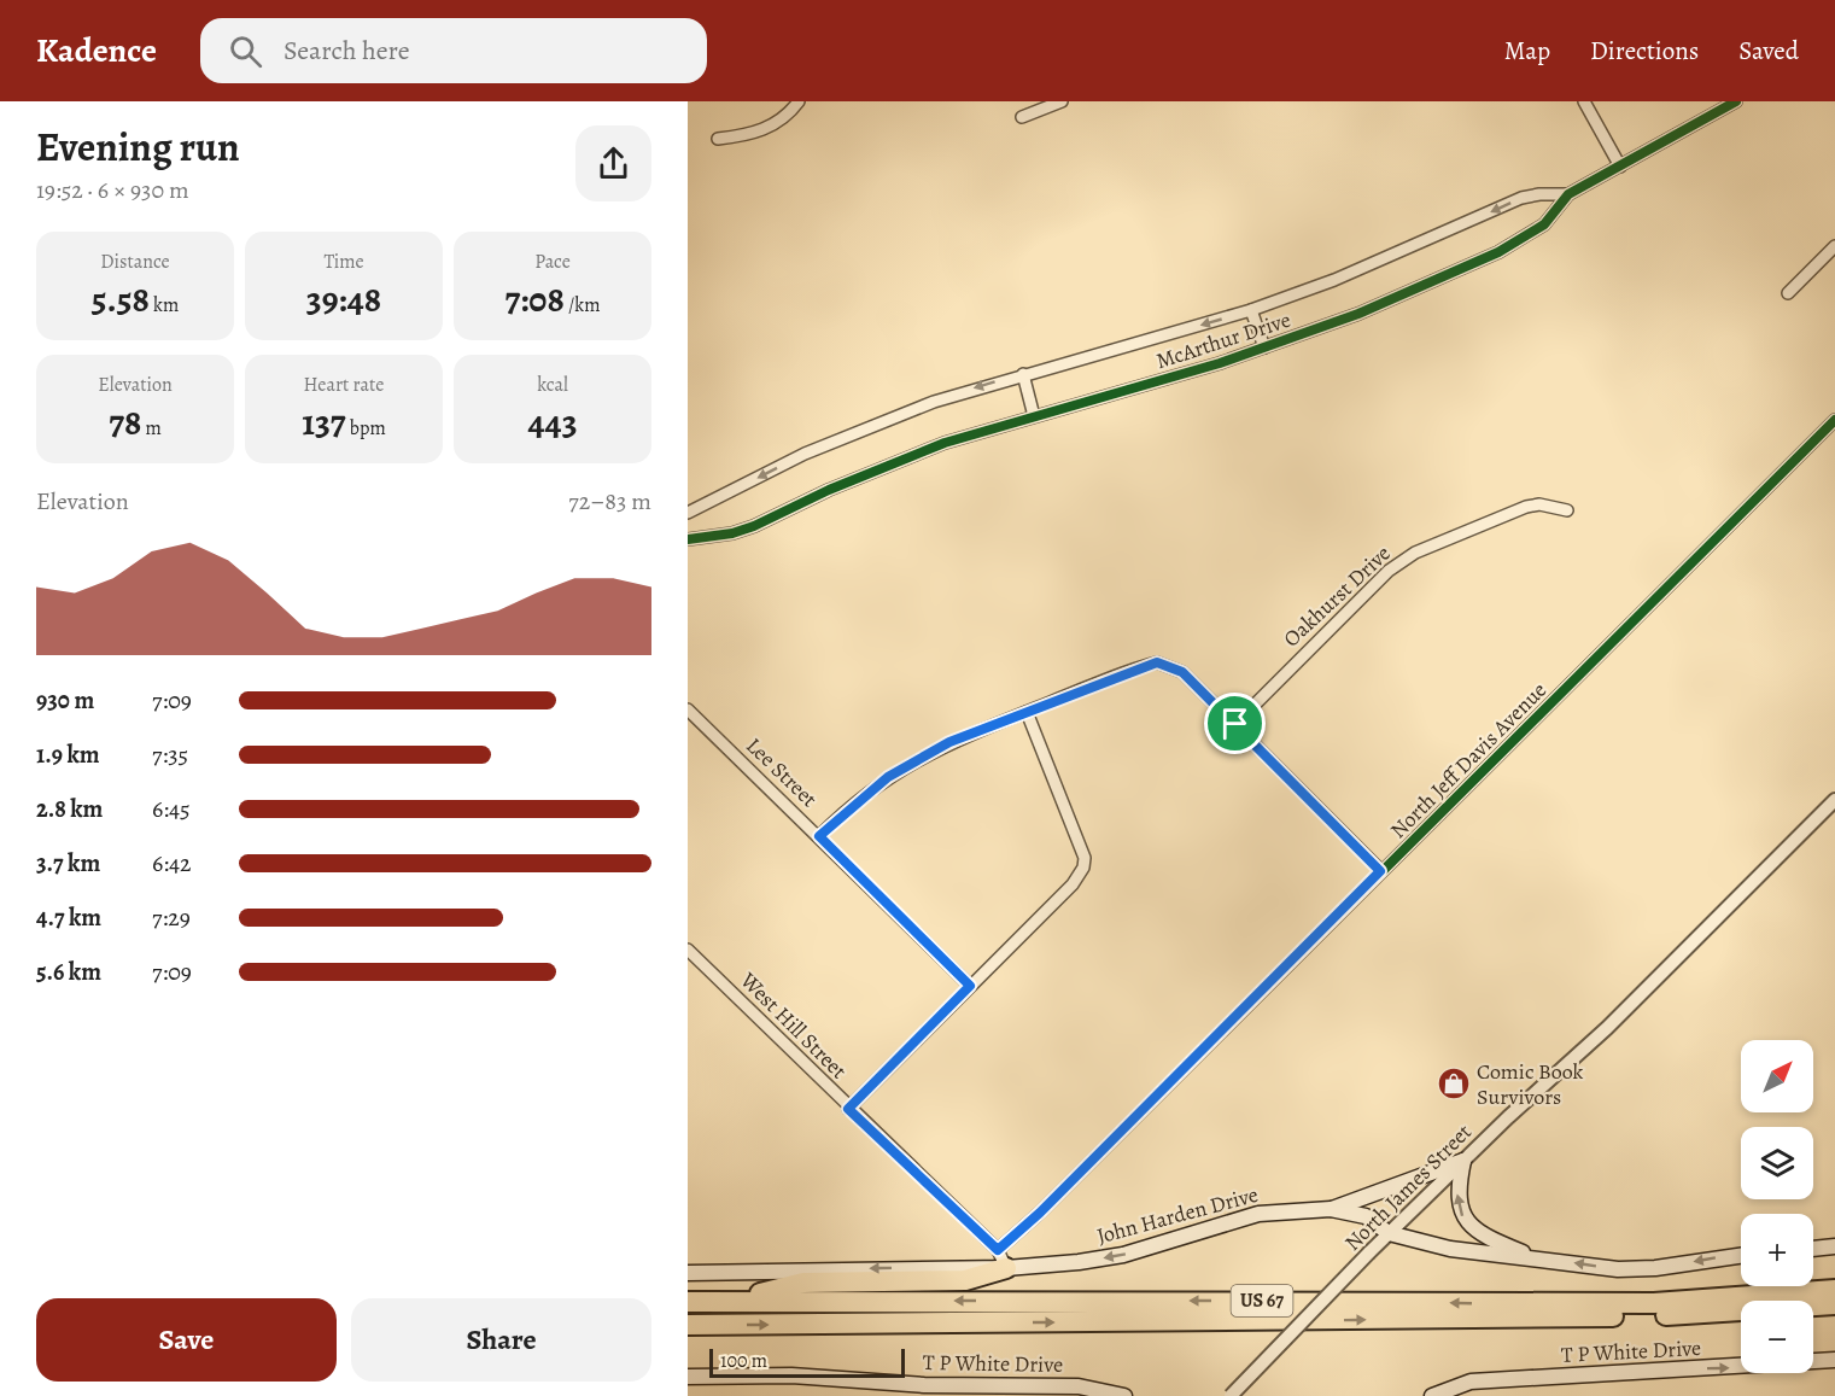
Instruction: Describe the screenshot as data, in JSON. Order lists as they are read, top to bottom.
{
  "streets": {
    "highway": ["US 67"],
    "main road": ["John Harden Drive", "T P White Drive"],
    "street": [
      "McArthur Drive",
      "Oakhurst Drive",
      "North Jeff Davis Avenue",
      "Lee Street",
      "West Hill Street",
      "North James Street"
    ]
  },
  "crossings": [
    ["North Jeff Davis Avenue", "West Hill Street"],
    ["North Jeff Davis Avenue", "John Harden Drive"],
    ["West Hill Street", "John Harden Drive"],
    ["North James Street", "John Harden Drive"]
  ],
  "one_way": ["John Harden Drive", "T P White Drive"],
  "places": {
    "shop": ["Comic Book Survivors"]
  },
  "scale_bar": "100 m",
  "north": "top right",
  "page": {
    "header": "Kadence",
    "search": "Search here",
    "nav": ["Map", "Directions", "Saved"],
    "heading": ["Evening run", "19:52 · 6 × 930 m"],
    "stats": [
      ["Distance", "5.58 km"],
      ["Time", "39:48"],
      ["Pace", "7:08 /km"],
      ["Elevation", "78 m"],
      ["Heart rate", "137 bpm"],
      ["kcal", "443"]
    ],
    "chart": ["Elevation", "72–83 m"],
    "list": [
      {
        "name": "930 m",
        "note": "7:09"
      },
      {
        "name": "1.9 km",
        "note": "7:35"
      },
      {
        "name": "2.8 km",
        "note": "6:45"
      },
      {
        "name": "3.7 km",
        "note": "6:42"
      },
      {
        "name": "4.7 km",
        "note": "7:29"
      },
      {
        "name": "5.6 km",
        "note": "7:09"
      }
    ],
    "map_buttons": ["+", "−"],
    "buttons": ["Save", "Share"],
    "scale": "100 m"
  }
}
